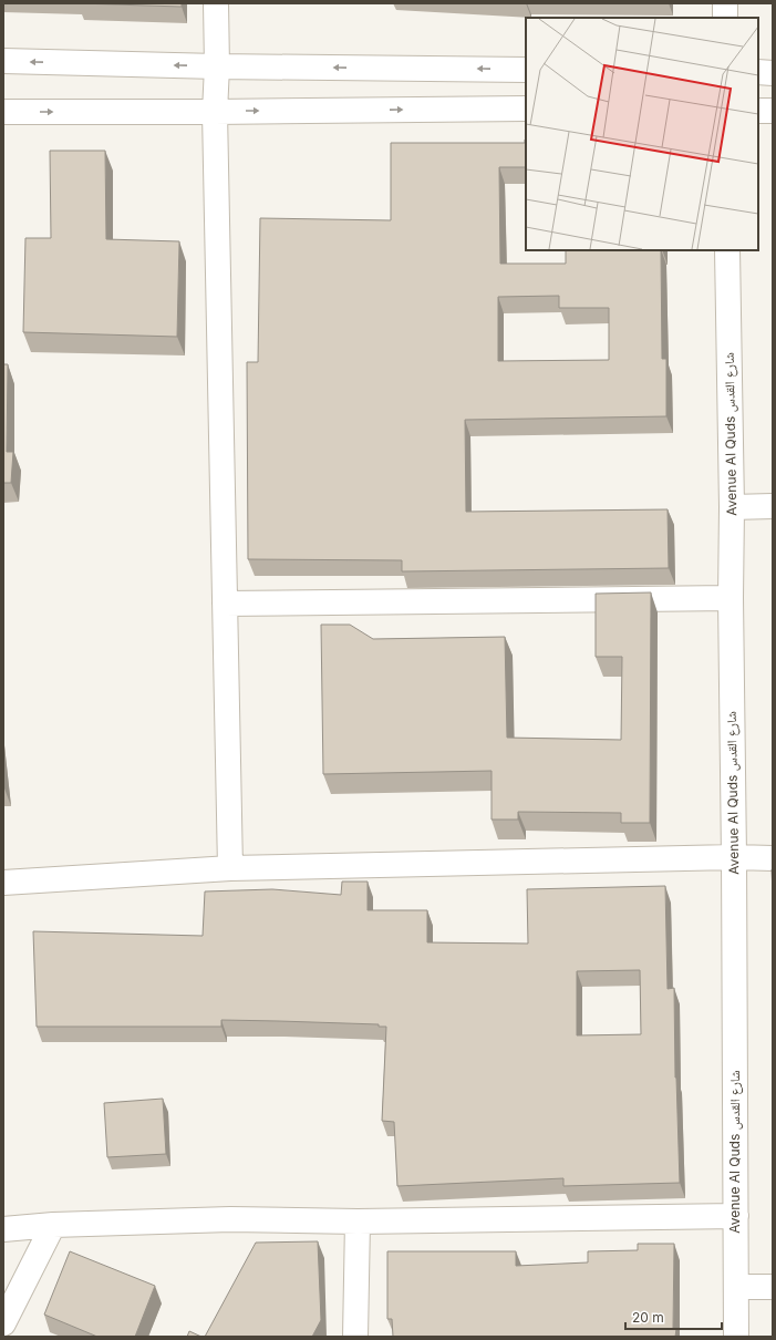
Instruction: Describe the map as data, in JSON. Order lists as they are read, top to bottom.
{
  "streets": {
    "street": ["Avenue Al Quds شارع القدس"]
  },
  "scale_bar": "20 m"
}
